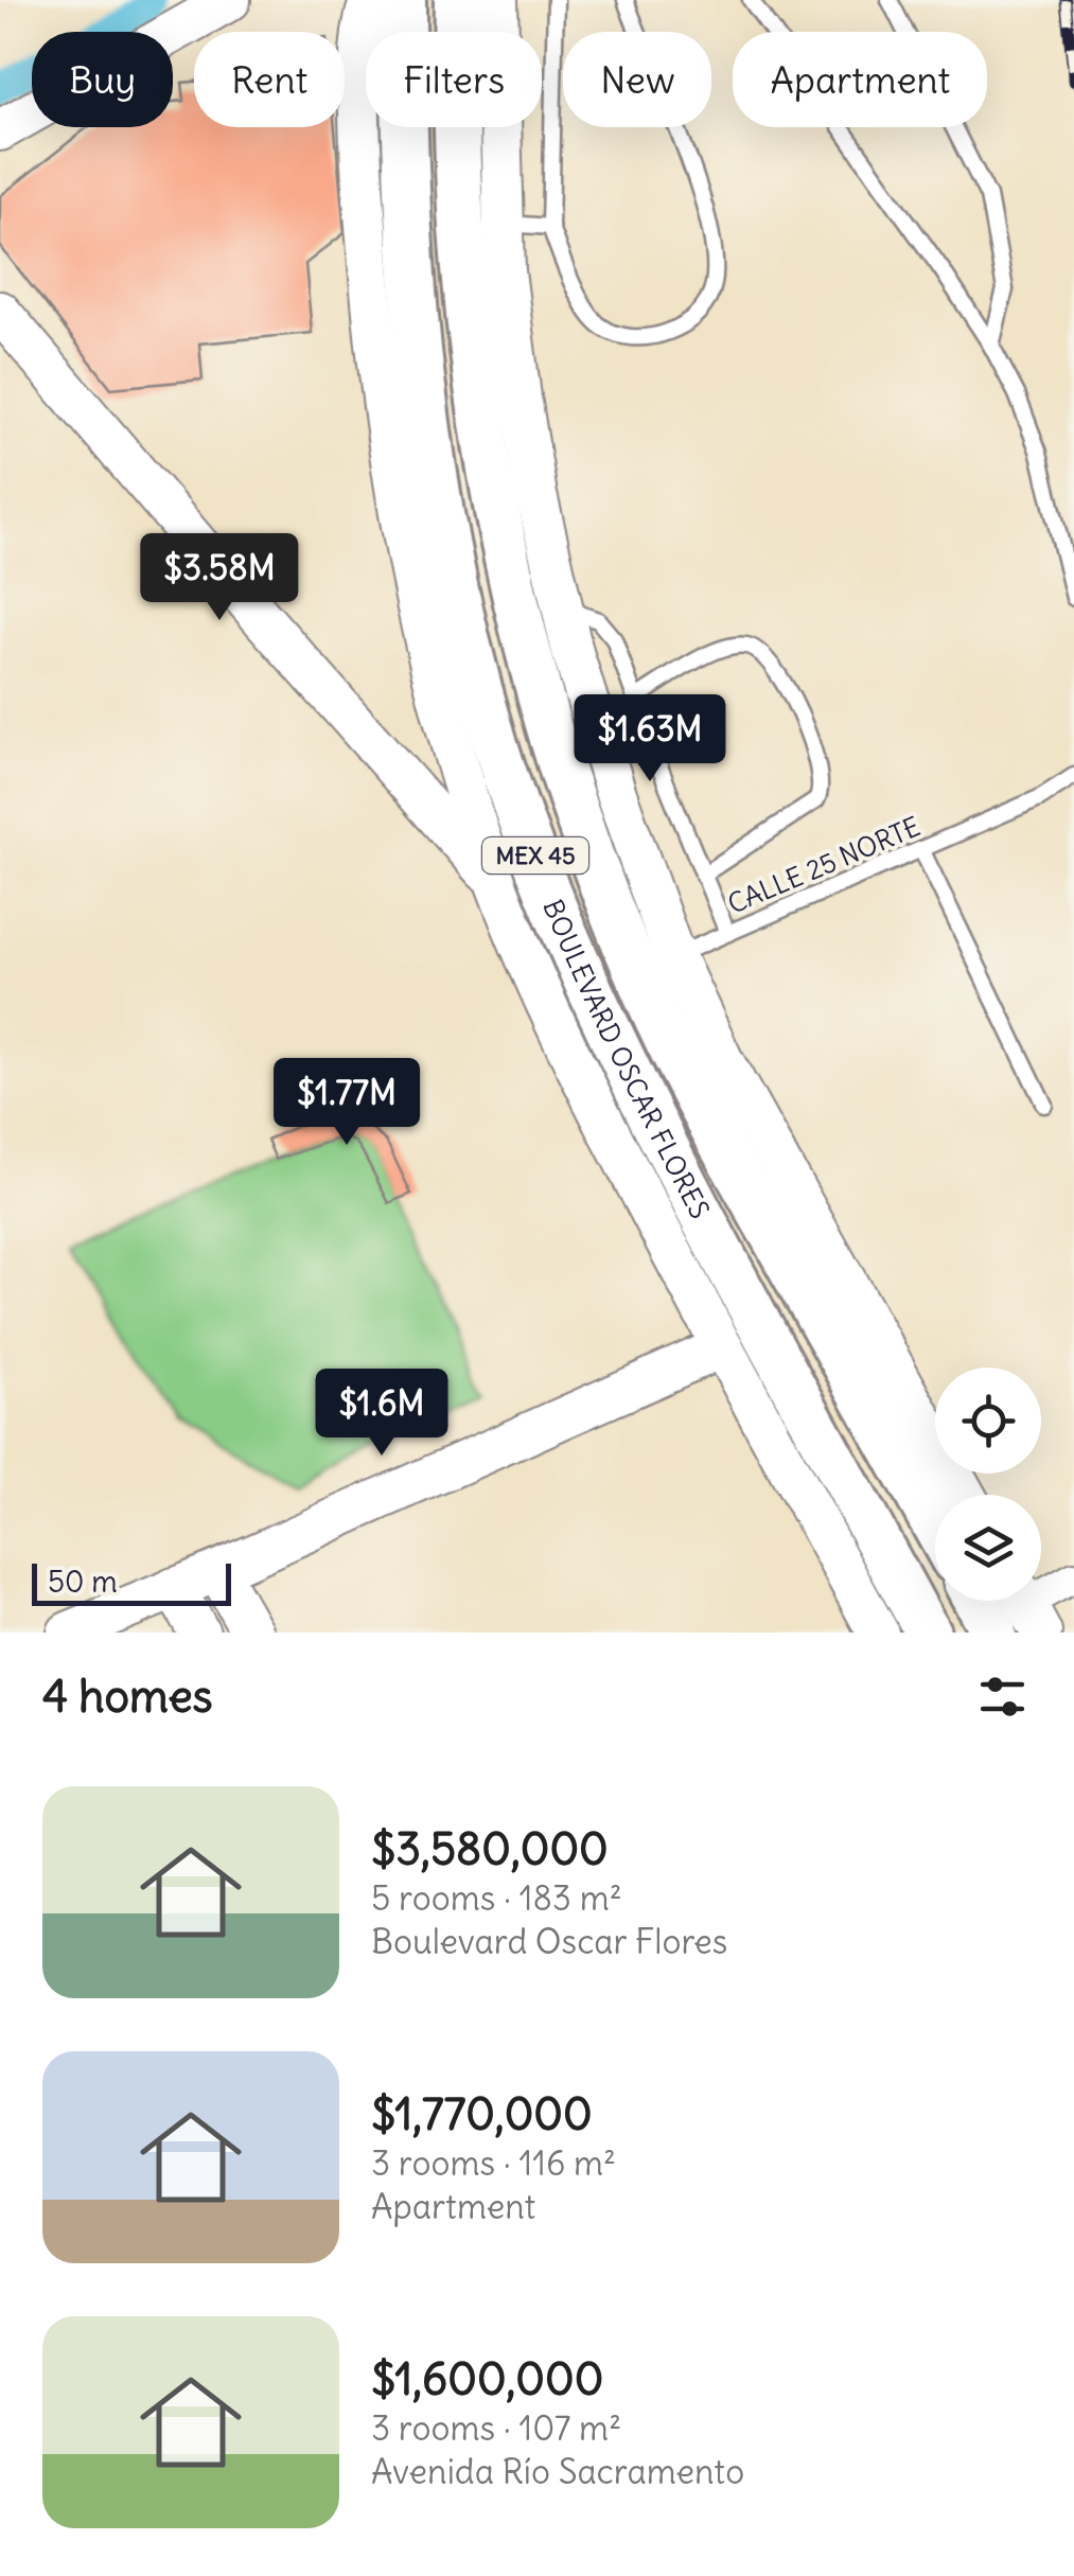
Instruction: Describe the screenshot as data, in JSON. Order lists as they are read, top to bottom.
{
  "streets": {
    "main road": ["MEX 45", "BOULEVARD OSCAR FLORES"],
    "lane": ["CALLE 25 NORTE"]
  },
  "crossings": [
    ["CALLE 25 NORTE", "BOULEVARD OSCAR FLORES"]
  ],
  "scale_bar": "50 m",
  "page": {
    "chip": [
      "Buy",
      "Rent",
      "Filters",
      "New",
      "Apartment"
    ],
    "price": [
      "$3.58M",
      "$1.63M",
      "$1.77M",
      "$1.6M"
    ],
    "scale": "50 m",
    "heading": "4 homes",
    "list": [
      {
        "name": "$3,580,000",
        "note": "5 rooms · 183 m² · Boulevard Oscar Flores"
      },
      {
        "name": "$1,770,000",
        "note": "3 rooms · 116 m² · Apartment"
      },
      {
        "name": "$1,600,000",
        "note": "3 rooms · 107 m² · Avenida Río Sacramento"
      }
    ]
  }
}
